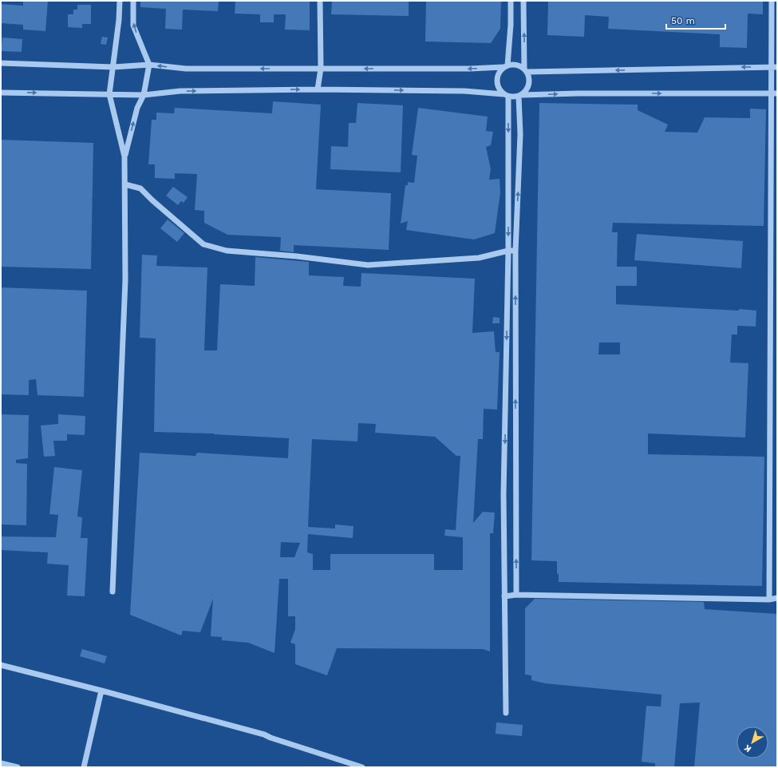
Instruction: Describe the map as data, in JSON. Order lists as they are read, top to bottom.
{
  "scale_bar": "50 m",
  "north": "bottom left"
}
